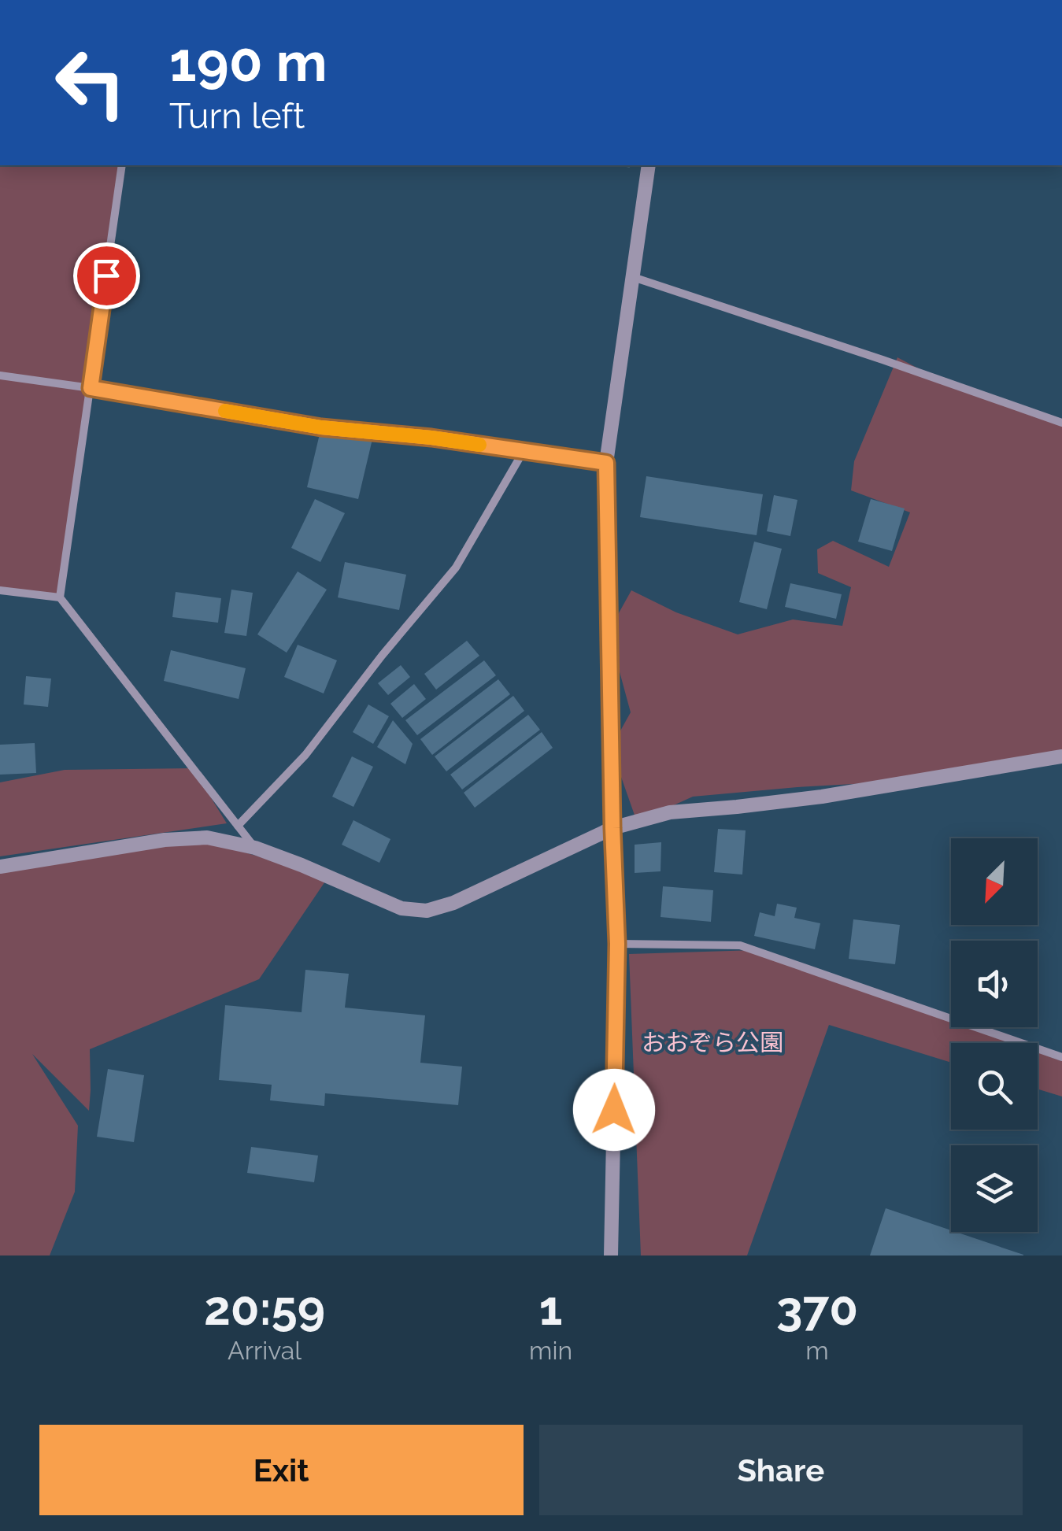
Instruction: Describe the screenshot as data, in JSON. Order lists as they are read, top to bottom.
{
  "parks": ["おおぞら公園"],
  "north": "bottom left",
  "page": {
    "turn": ["190 m", "Turn left"],
    "eta": [
      "20:59",
      "Arrival",
      "1",
      "min",
      "370",
      "m"
    ],
    "buttons": ["Exit", "Share"]
  }
}
